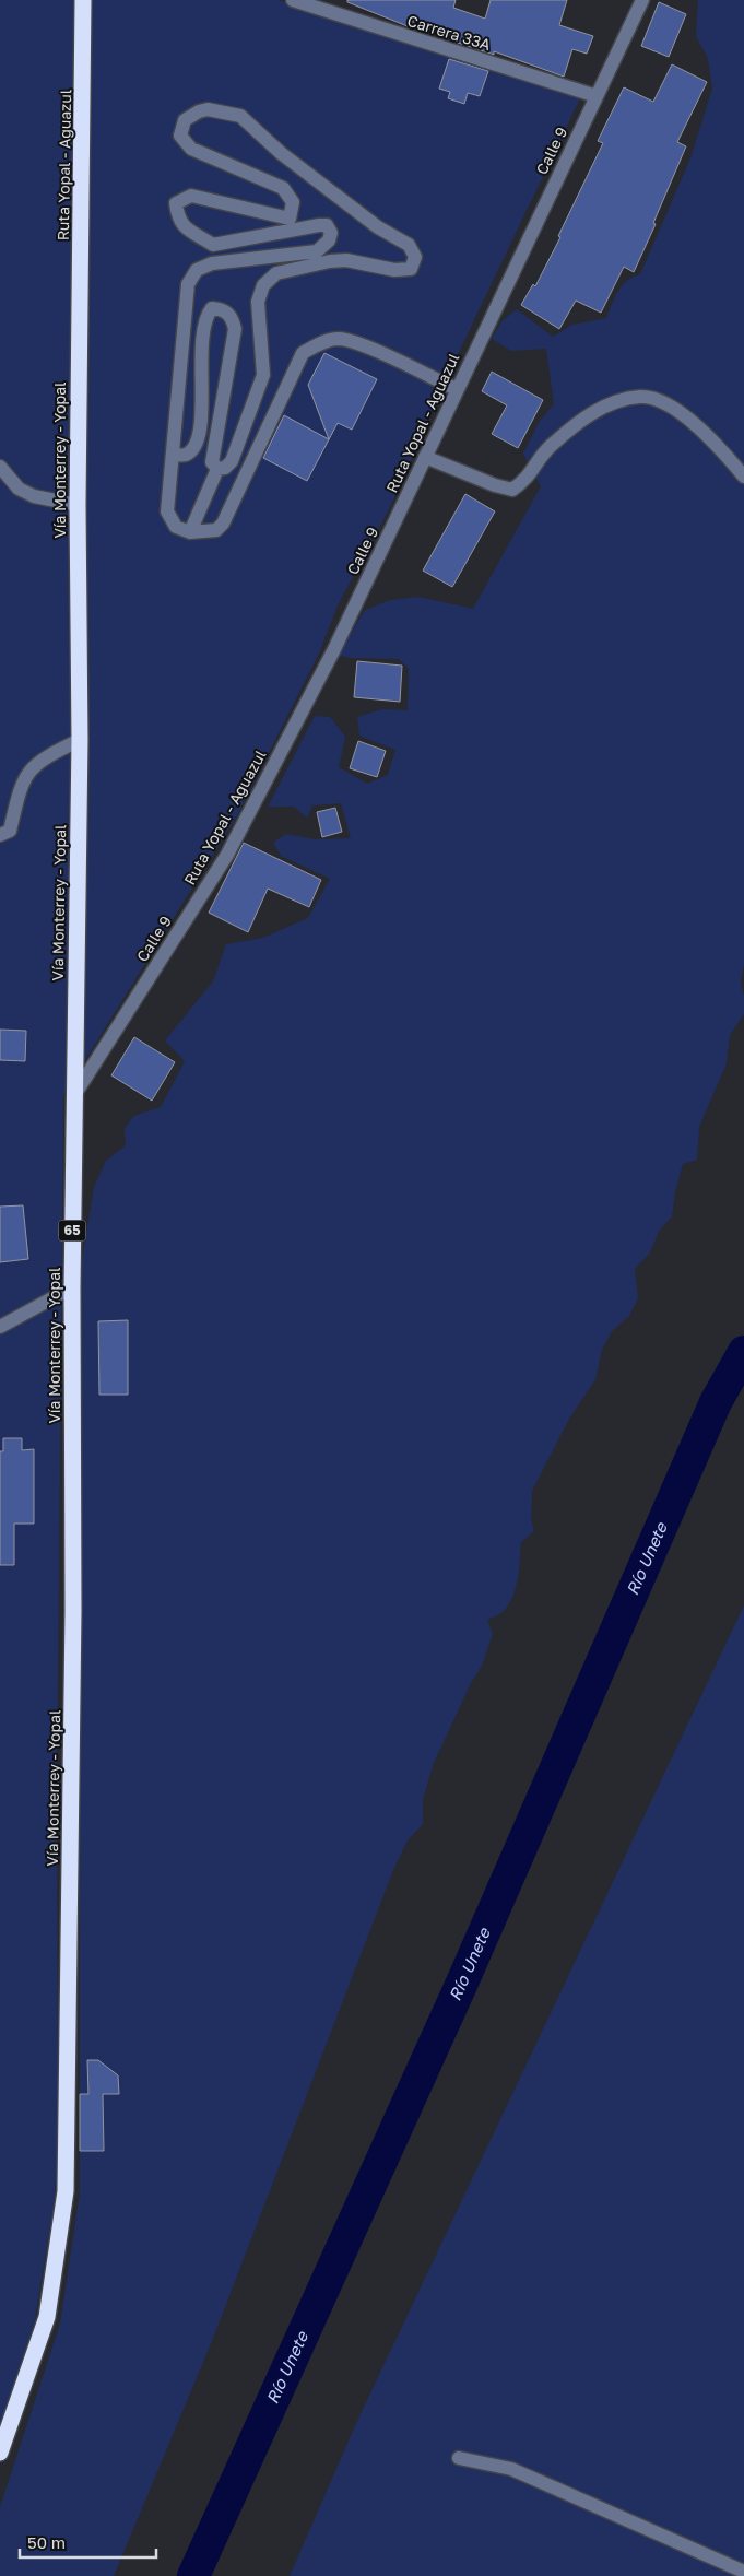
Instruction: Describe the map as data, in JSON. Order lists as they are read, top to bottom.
{
  "streets": {
    "highway": ["Vía Monterrey - Yopal", "65"],
    "street": ["Carrera 33A", "Ruta Yopal - Aguazul"]
  },
  "crossings": [
    ["Carrera 33A", "Ruta Yopal - Aguazul"],
    ["Ruta Yopal - Aguazul", "Vía Monterrey - Yopal"]
  ],
  "water": ["Río Unete"],
  "scale_bar": "50 m"
}
